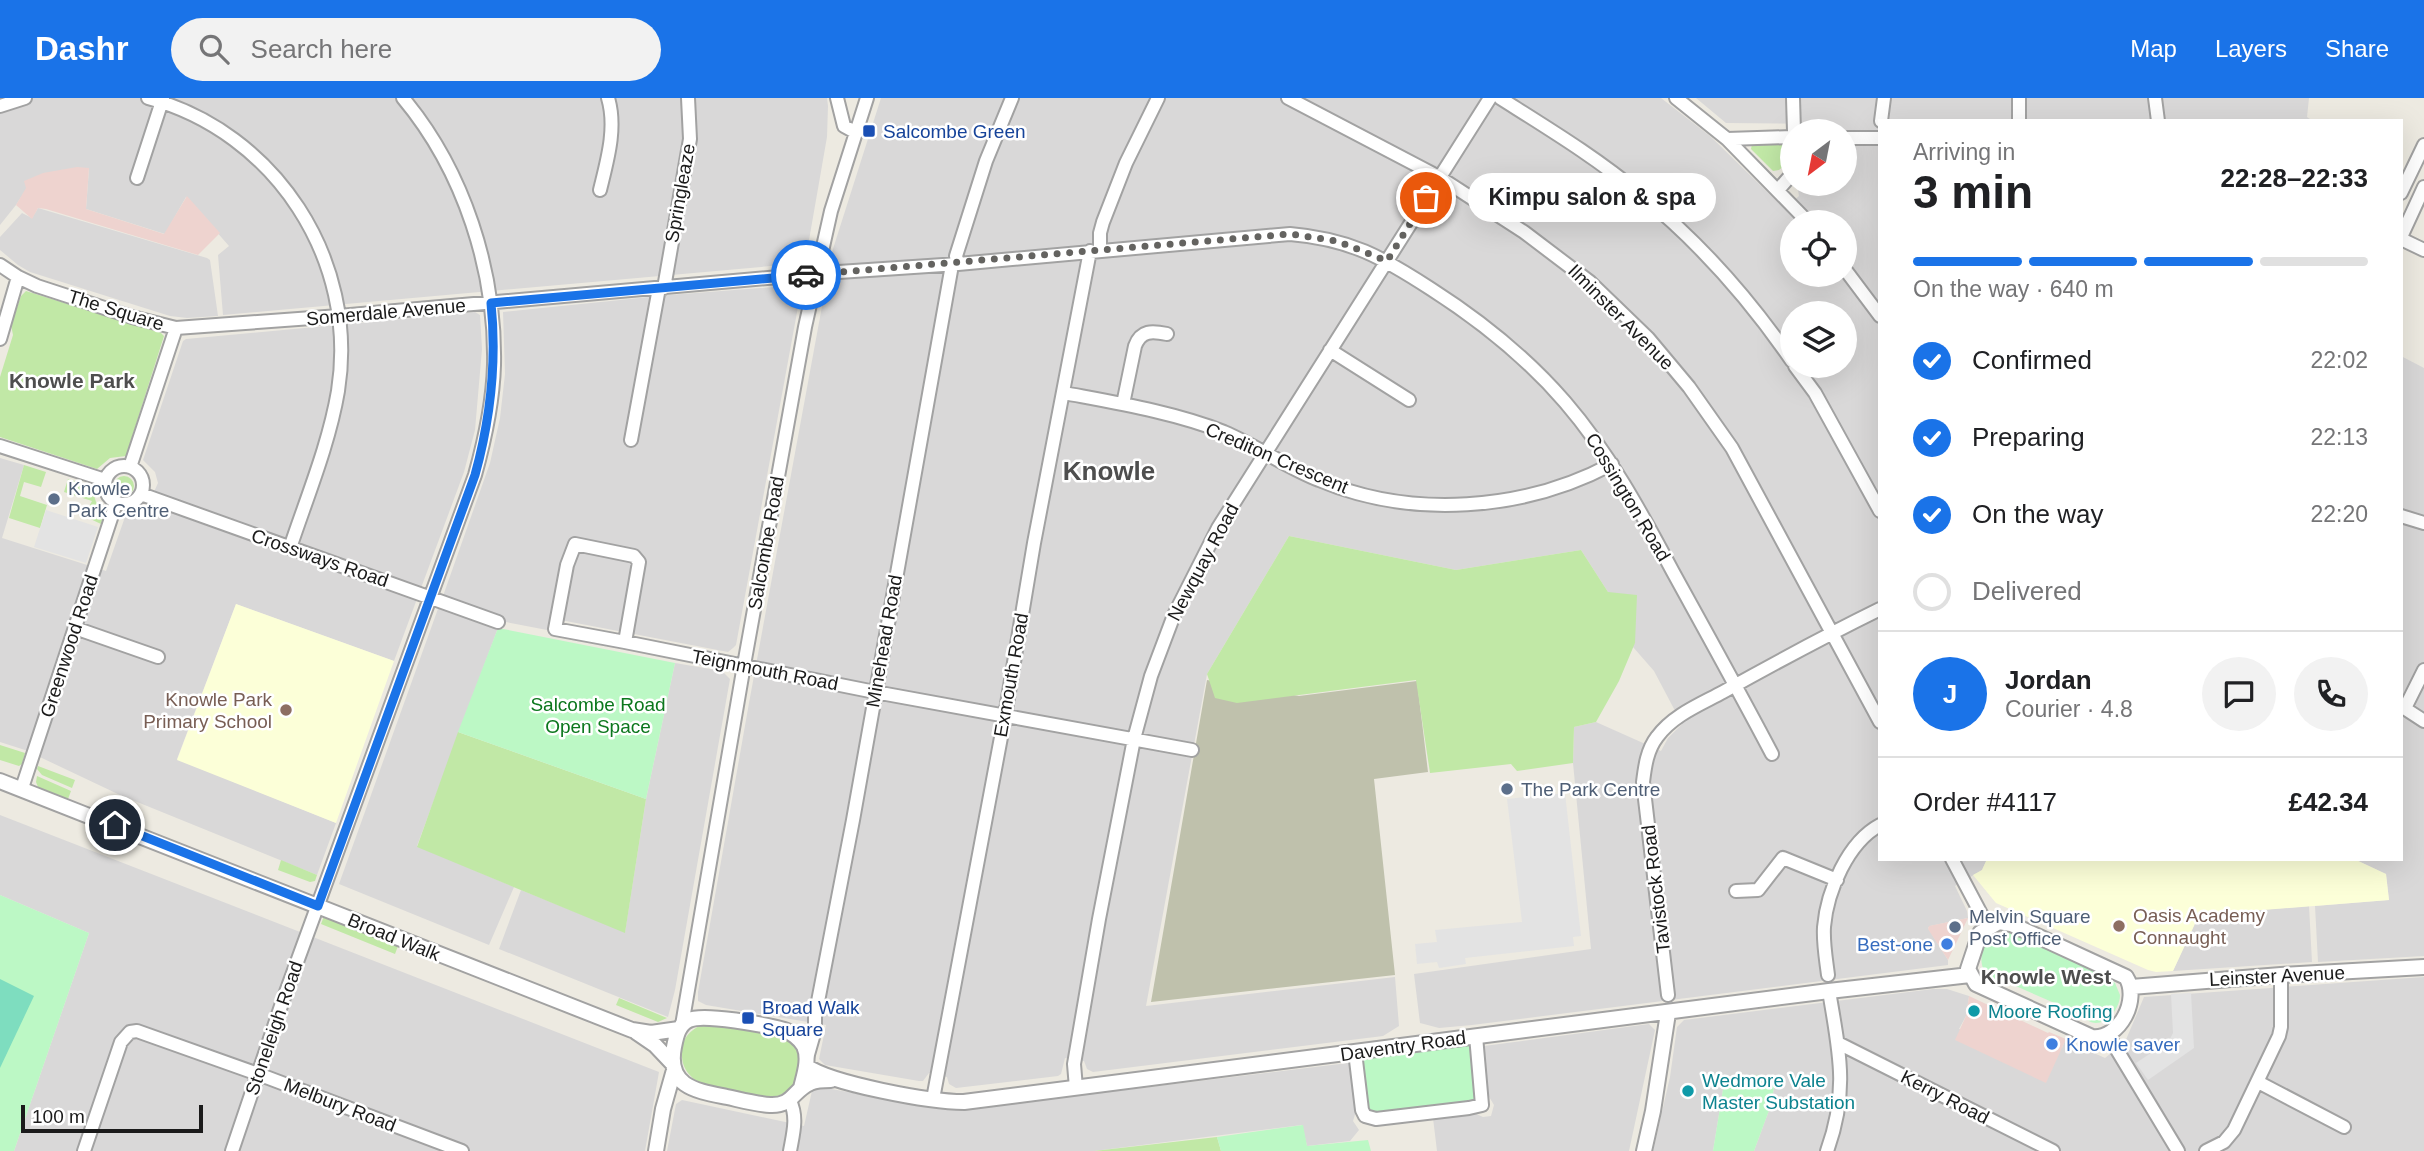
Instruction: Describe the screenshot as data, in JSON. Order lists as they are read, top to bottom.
{
  "streets": {
    "street": [
      "Springleaze",
      "The Square",
      "Somerdale Avenue",
      "Ilminster Avenue",
      "Crediton Crescent",
      "Cossington Road",
      "Salcombe Road",
      "Crossways Road",
      "Newquay Road",
      "Minehead Road",
      "Greenwood Road",
      "Teignmouth Road",
      "Exmouth Road",
      "Tavistock Road",
      "Broad Walk",
      "Leinster Avenue",
      "Stoneleigh Road",
      "Daventry Road",
      "Kerry Road",
      "Melbury Road"
    ]
  },
  "crossings": [
    ["Springleaze", "Somerdale Avenue"],
    ["The Square", "Somerdale Avenue"],
    ["The Square", "Crossways Road"],
    ["The Square", "Greenwood Road"],
    ["Somerdale Avenue", "Cossington Road"],
    ["Somerdale Avenue", "Salcombe Road"],
    ["Somerdale Avenue", "Newquay Road"],
    ["Somerdale Avenue", "Minehead Road"],
    ["Somerdale Avenue", "Exmouth Road"],
    ["Somerdale Avenue", "Stoneleigh Road"],
    ["Ilminster Avenue", "Newquay Road"],
    ["Ilminster Avenue", "Tavistock Road"],
    ["Crediton Crescent", "Cossington Road"],
    ["Crediton Crescent", "Newquay Road"],
    ["Crediton Crescent", "Exmouth Road"],
    ["Cossington Road", "Newquay Road"],
    ["Cossington Road", "Tavistock Road"],
    ["Salcombe Road", "Minehead Road"],
    ["Salcombe Road", "Teignmouth Road"],
    ["Salcombe Road", "Broad Walk"],
    ["Salcombe Road", "Daventry Road"],
    ["Crossways Road", "Greenwood Road"],
    ["Crossways Road", "Stoneleigh Road"],
    ["Newquay Road", "Teignmouth Road"],
    ["Newquay Road", "Daventry Road"],
    ["Minehead Road", "Teignmouth Road"],
    ["Minehead Road", "Broad Walk"],
    ["Minehead Road", "Daventry Road"],
    ["Greenwood Road", "Broad Walk"],
    ["Teignmouth Road", "Exmouth Road"],
    ["Exmouth Road", "Daventry Road"],
    ["Broad Walk", "Stoneleigh Road"],
    ["Broad Walk", "Daventry Road"],
    ["Stoneleigh Road", "Melbury Road"]
  ],
  "districts": ["Knowle Park", "Knowle", "Knowle West"],
  "parks": ["Salcombe Road Open Space"],
  "places": {
    "transit": ["Salcombe Green", "Broad Walk Square"],
    "other": [
      "Kimpu salon & spa",
      "Knowle Park Centre",
      "Knowle Park Primary School",
      "The Park Centre",
      "Oasis Academy Connaught",
      "Melvin Square Post Office",
      "Best-one",
      "Moore Roofing",
      "Knowle saver",
      "Wedmore Vale Master Substation"
    ]
  },
  "scale_bar": "100 m",
  "north": "bottom left",
  "page": {
    "header": "Dashr",
    "search": "Search here",
    "nav": ["Map", "Layers", "Share"],
    "heading": ["3 min", "Arriving in", "22:28–22:33"],
    "panel": [
      "Jordan",
      "Courier · 4.8",
      "Order #4117",
      "£42.34"
    ],
    "bubble": "Kimpu salon & spa",
    "bar": "On the way · 640 m",
    "list": [
      ["Confirmed", "22:02"],
      ["Preparing", "22:13"],
      ["On the way", "22:20"],
      "Delivered"
    ],
    "round": "J",
    "scale": "100 m"
  }
}
